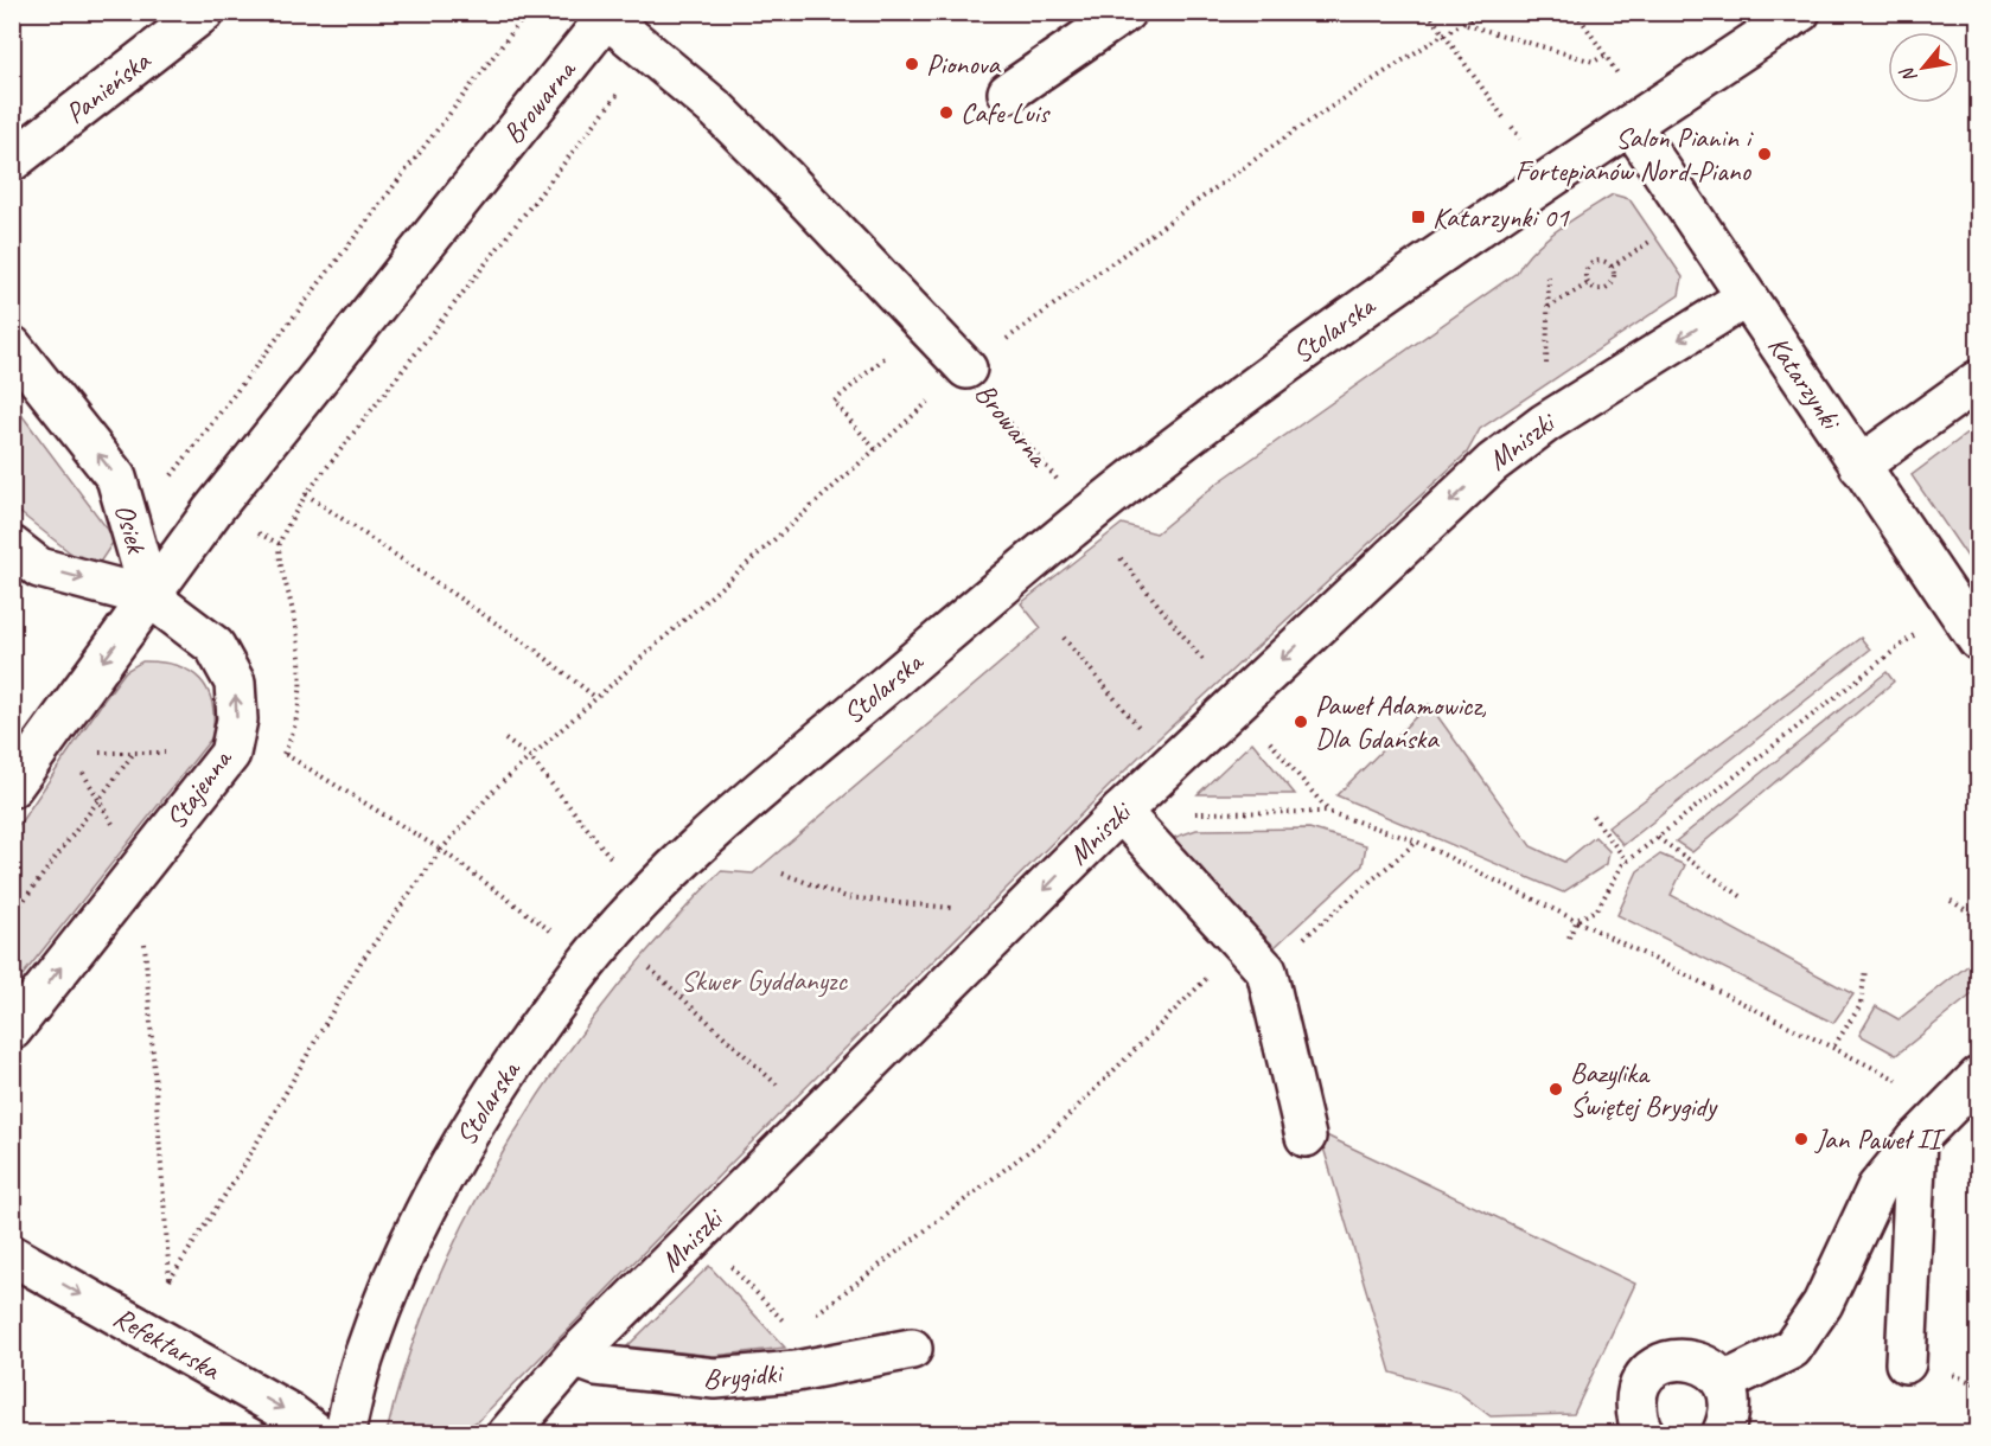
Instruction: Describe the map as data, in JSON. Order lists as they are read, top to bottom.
{
  "streets": {
    "street": [
      "Panieńska",
      "Browarna",
      "Stolarska",
      "Katarzynki",
      "Mniszki",
      "Osiek",
      "Stajenna",
      "Refektarska",
      "Brygidki"
    ]
  },
  "crossings": [
    ["Browarna", "Stolarska"],
    ["Browarna", "Osiek"],
    ["Browarna", "Stajenna"],
    ["Stolarska", "Katarzynki"],
    ["Katarzynki", "Mniszki"],
    ["Mniszki", "Brygidki"],
    ["Osiek", "Stajenna"]
  ],
  "one_way": ["Mniszki", "Refektarska"],
  "parks": ["Skwer Gyddanyzc"],
  "places": {
    "other": [
      "Pionova",
      "Cafe Luis",
      "Salon Pianin i Fortepianów Nord-Piano",
      "Paweł Adamowicz, Dla Gdańska",
      "Bazylika Świętej Brygidy",
      "Jan Paweł II"
    ],
    "transit": ["Katarzynki 01"]
  },
  "north": "bottom left"
}
